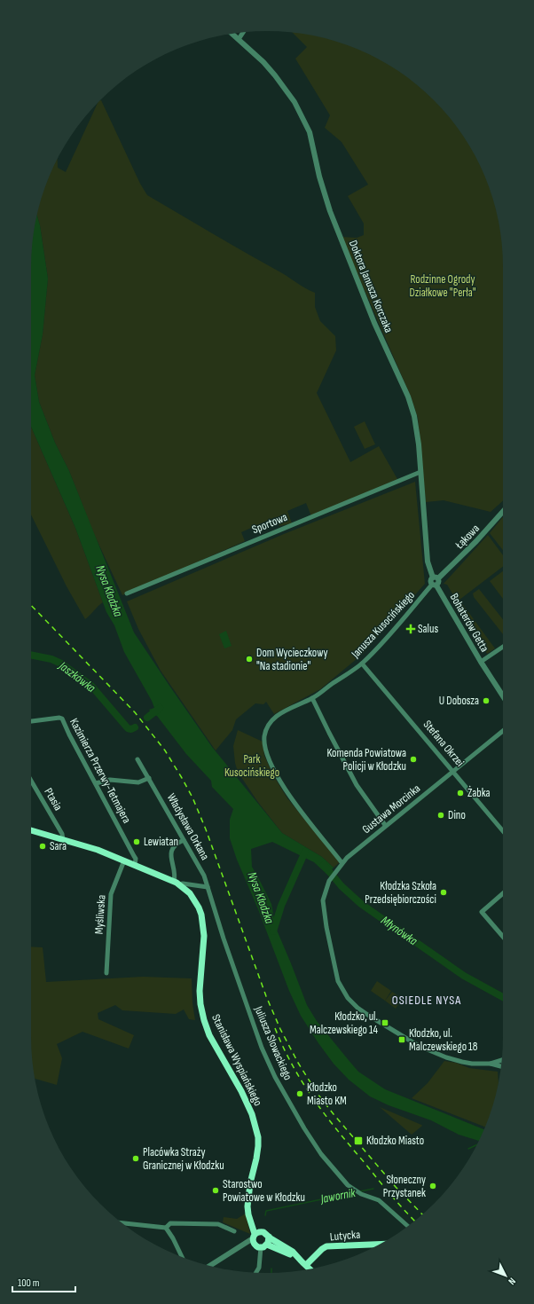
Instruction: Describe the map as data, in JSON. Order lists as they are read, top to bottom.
{
  "streets": {
    "main road": ["Stanisława Wyspiańskiego", "Lutycka"],
    "street": [
      "Doktora Janusza Korczaka",
      "Sportowa",
      "Łąkowa",
      "Bohaterów Getta",
      "Janusza Kusocińskiego",
      "Stefana Okrzei",
      "Kazimierza Przerwy-Tetmajera",
      "Ptasia",
      "Gustawa Morcinka",
      "Władysława Orkana",
      "Myśliwska",
      "Juliusza Słowackiego"
    ]
  },
  "crossings": [
    ["Doktora Janusza Korczaka", "Sportowa"],
    ["Doktora Janusza Korczaka", "Łąkowa"],
    ["Bohaterów Getta", "Janusza Kusocińskiego"],
    ["Janusza Kusocińskiego", "Stefana Okrzei"],
    ["Janusza Kusocińskiego", "Gustawa Morcinka"],
    ["Stefana Okrzei", "Gustawa Morcinka"],
    ["Kazimierza Przerwy-Tetmajera", "Stanisława Wyspiańskiego"],
    ["Ptasia", "Stanisława Wyspiańskiego"],
    ["Władysława Orkana", "Juliusza Słowackiego"],
    ["Myśliwska", "Stanisława Wyspiańskiego"]
  ],
  "districts": ["OSIEDLE NYSA"],
  "water": [
    "Nysa Kłodzka",
    "Jaszkówka",
    "Młynówka",
    "Jawornik"
  ],
  "parks": ["Rodzinne Ogrody Działkowe \"Perła\"", "Park Kusocińskiego"],
  "places": {
    "health": ["Salus"],
    "other": [
      "Dom Wycieczkowy \"Na stadionie\"",
      "U Dobosza",
      "Komenda Powiatowa Policji w Kłodzku",
      "Żabka",
      "Dino",
      "Lewiatan",
      "Sara",
      "Kłodzka Szkoła Przedsiębiorczości",
      "Kłodzko Miasto KM",
      "Placówka Straży Granicznej w Kłodzku",
      "Słoneczny Przystanek",
      "Starostwo Powiatowe w Kłodzku"
    ],
    "transit": ["Kłodzko, ul. Malczewskiego 14", "Kłodzko, ul. Malczewskiego 18", "Kłodzko Miasto"]
  },
  "scale_bar": "100 m",
  "north": "bottom right"
}
